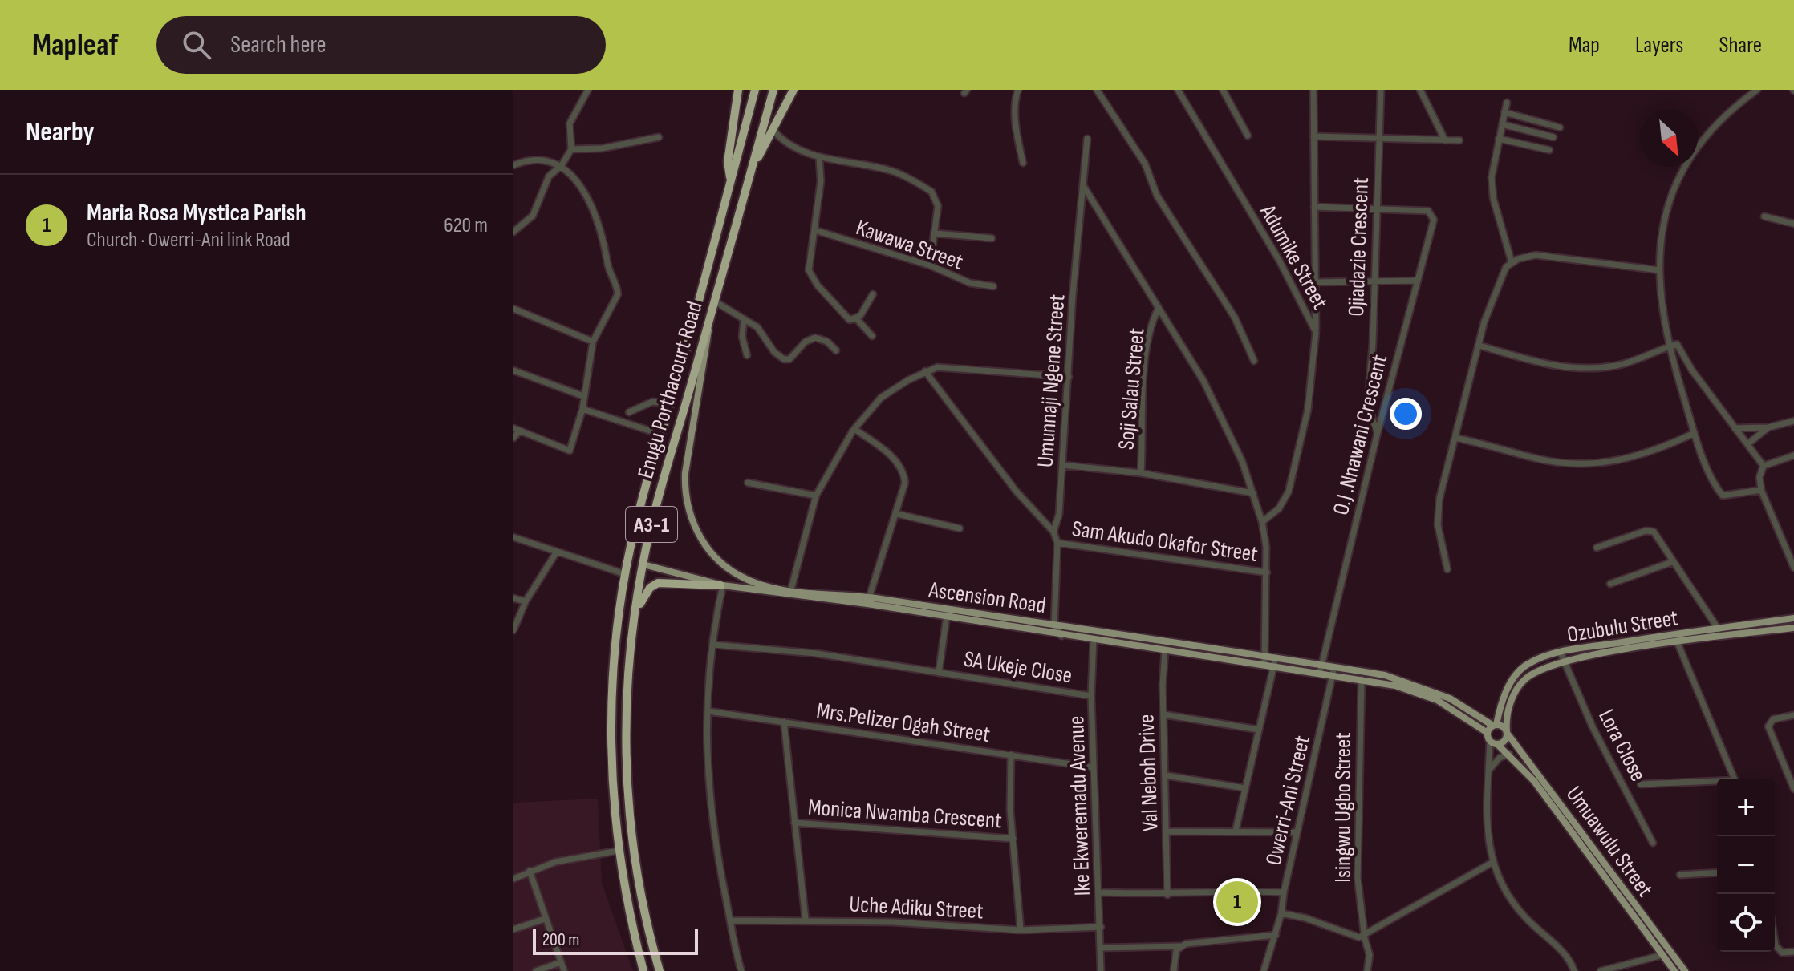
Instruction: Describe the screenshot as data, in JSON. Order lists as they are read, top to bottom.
{
  "streets": {
    "highway": ["Enugu Porthacourt Road", "A3-1"],
    "main road": ["Ascension Road", "Ozubulu Street", "Umuawulu Street"],
    "street": [
      "Kawawa Street",
      "Ojiadazie Crescent",
      "Adumike Street",
      "Umunnaji Ngene Street",
      "Soji Salau Street",
      "O.J .Nnawani Crescent",
      "Sam Akudo Okafor Street",
      "SA Ukeje Close",
      "Mrs.Pelizer Ogah Street",
      "Lora Close",
      "Val Neboh Drive",
      "Owerri-Ani Street",
      "Ike Ekweremadu Avenue",
      "Isingwu Ugbo Street",
      "Monica Nwamba Crescent",
      "Uche Adiku Street"
    ]
  },
  "crossings": [
    ["Ojiadazie Crescent", "O.J .Nnawani Crescent"],
    ["Enugu Porthacourt Road", "Ascension Road"],
    ["O.J .Nnawani Crescent", "Ascension Road"],
    ["Ascension Road", "Ozubulu Street"],
    ["Ascension Road", "SA Ukeje Close"],
    ["Ascension Road", "Val Neboh Drive"],
    ["Ascension Road", "Owerri-Ani Street"],
    ["Ascension Road", "Ike Ekweremadu Avenue"],
    ["Ascension Road", "Isingwu Ugbo Street"],
    ["Ascension Road", "Umuawulu Street"],
    ["Ozubulu Street", "Lora Close"],
    ["Ozubulu Street", "Umuawulu Street"],
    ["SA Ukeje Close", "Ike Ekweremadu Avenue"],
    ["Mrs.Pelizer Ogah Street", "Ike Ekweremadu Avenue"],
    ["Ike Ekweremadu Avenue", "Uche Adiku Street"]
  ],
  "scale_bar": "200 m",
  "north": "bottom right",
  "page": {
    "header": "Mapleaf",
    "search": "Search here",
    "nav": ["Map", "Layers", "Share"],
    "heading": "Nearby",
    "list": [
      {
        "mark": "1",
        "name": "Maria Rosa Mystica Parish",
        "note": "Church · Owerri-Ani link Road",
        "value": "620 m"
      }
    ],
    "map_buttons": ["+", "−"],
    "pins": "1",
    "scale": "200 m"
  }
}
